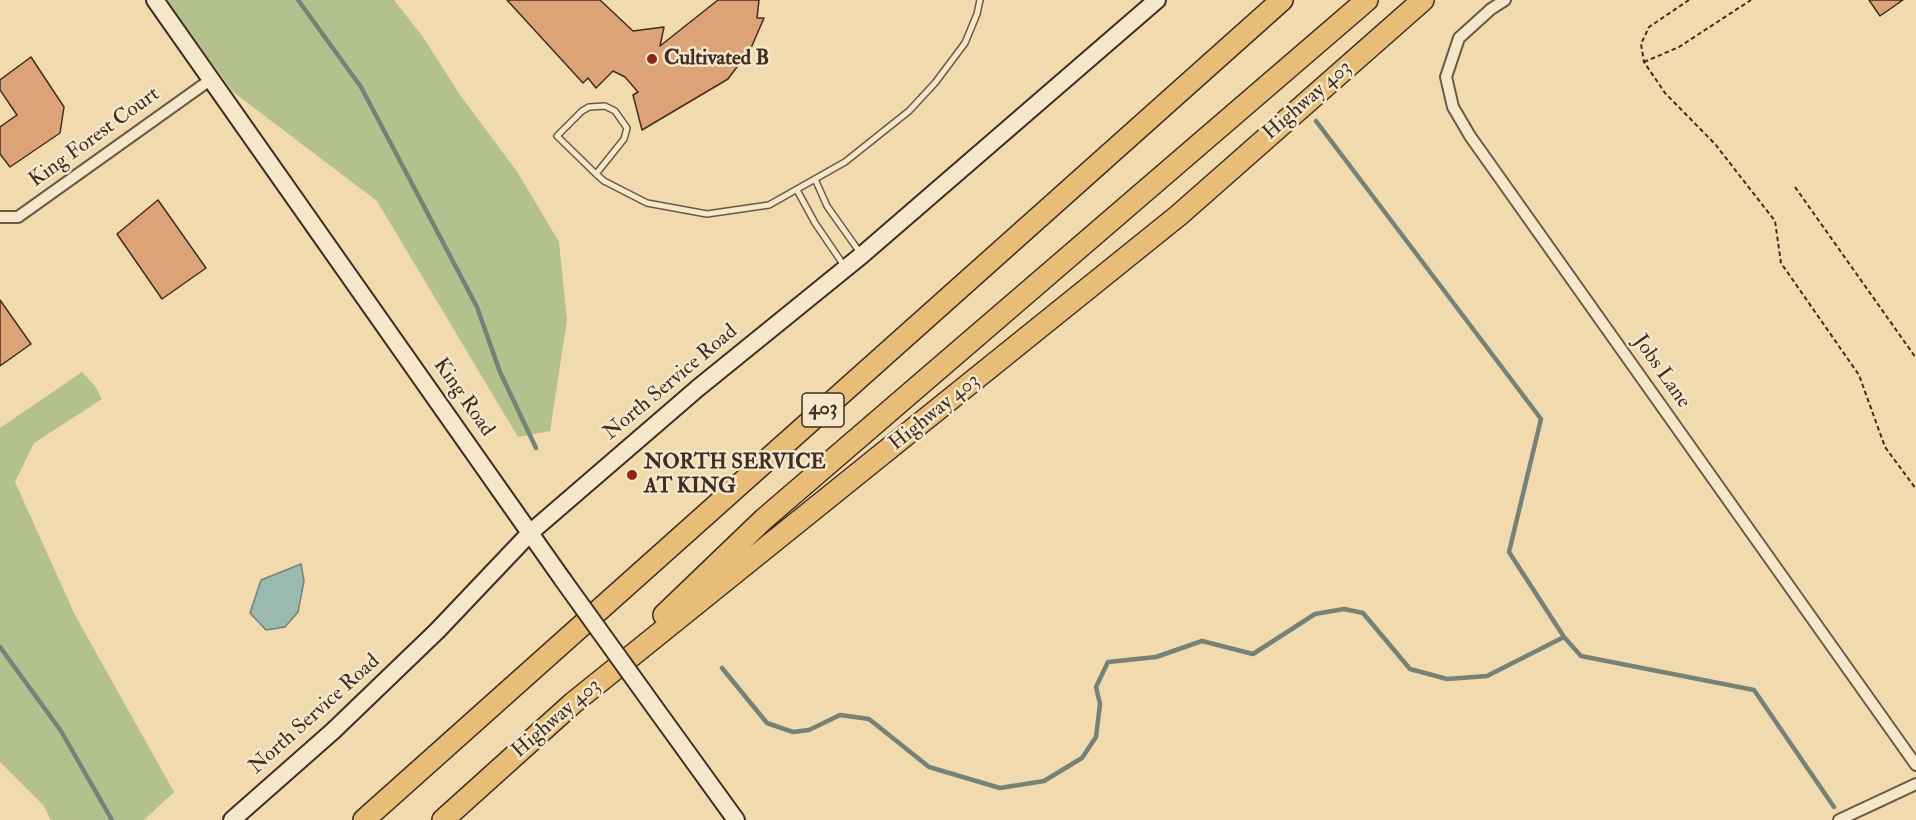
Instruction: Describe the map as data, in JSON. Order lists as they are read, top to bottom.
{
  "streets": {
    "highway": ["Highway 403", "403"],
    "street": [
      "King Forest Court",
      "Jobs Lane",
      "North Service Road",
      "King Road"
    ]
  },
  "crossings": [
    ["King Forest Court", "King Road"],
    ["North Service Road", "King Road"]
  ],
  "places": ["Cultivated B", "NORTH SERVICE AT KING"]
}
